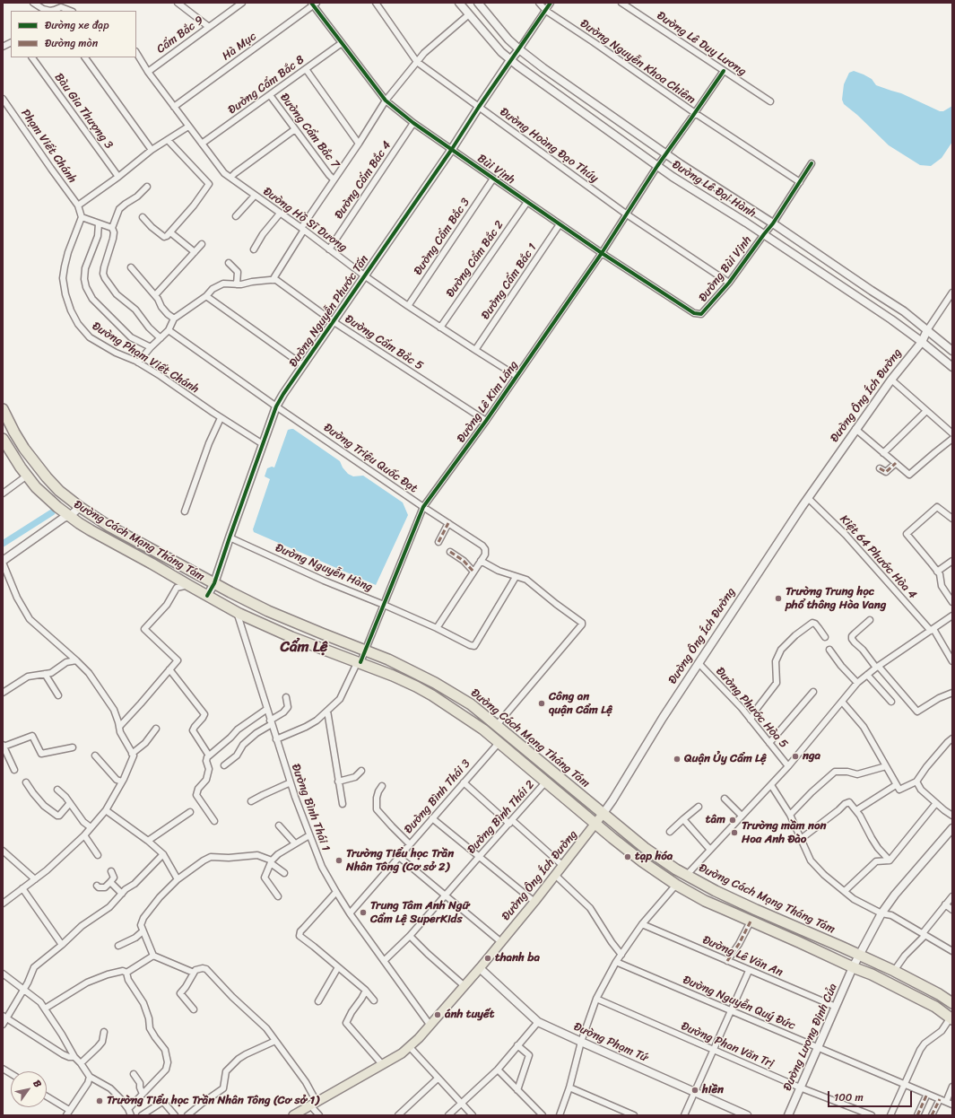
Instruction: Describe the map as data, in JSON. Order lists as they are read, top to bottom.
{
  "streets": {
    "highway": ["Đường Cách Mạng Tháng Tám"],
    "main road": [
      "Đường Lê Đại Hành",
      "Đường Nguyễn Phước Tấn",
      "Đường Ông Ích Đường",
      "Đường Lương Định Của",
      "Đường Phạm Tứ"
    ],
    "street": [
      "Cẩm Bắc 9",
      "Đường Lê Duy Lương",
      "Hà Mục",
      "Đường Nguyễn Khoa Chiêm",
      "Đường Cẩm Bắc 8",
      "Bàu Gia Thượng 3",
      "Đường Cẩm Bắc 7",
      "Đường Hoàng Đạo Thúy",
      "Phạm Viết Chánh",
      "Bùi Vịnh",
      "Đường Cẩm Bắc 4",
      "Đường Hồ Sĩ Dương",
      "Đường Cẩm Bắc 3",
      "Đường Cẩm Bắc 2",
      "Đường Bùi Vịnh",
      "Đường Cẩm Bắc 1",
      "Đường Cẩm Bắc 5",
      "Đường Phạm Viết Chánh",
      "Đường Lê Kim Lăng",
      "Đường Triệu Quốc Đạt",
      "Kiệt 64 Phước Hòa 4",
      "Đường Nguyễn Hàng",
      "Đường Phước Hòa 5",
      "Đường Bình Thái 3",
      "Đường Bình Thái 1",
      "Đường Bình Thái 2",
      "Đường Lê Văn An",
      "Đường Nguyễn Quý Đức",
      "Đường Phan Văn Trị"
    ]
  },
  "crossings": [
    ["Cẩm Bắc 9", "Đường Hồ Sĩ Dương"],
    ["Đường Lê Duy Lương", "Đường Lê Kim Lăng"],
    ["Hà Mục", "Bùi Vịnh"],
    ["Hà Mục", "Đường Hồ Sĩ Dương"],
    ["Đường Nguyễn Khoa Chiêm", "Đường Bùi Vịnh"],
    ["Đường Nguyễn Khoa Chiêm", "Đường Lê Kim Lăng"],
    ["Đường Cẩm Bắc 8", "Đường Cẩm Bắc 7"],
    ["Đường Cẩm Bắc 8", "Bùi Vịnh"],
    ["Đường Cẩm Bắc 8", "Đường Hồ Sĩ Dương"],
    ["Đường Hoàng Đạo Thúy", "Đường Bùi Vịnh"],
    ["Đường Hoàng Đạo Thúy", "Đường Nguyễn Phước Tấn"],
    ["Đường Hoàng Đạo Thúy", "Đường Lê Kim Lăng"],
    ["Bùi Vịnh", "Đường Cẩm Bắc 4"],
    ["Bùi Vịnh", "Đường Cẩm Bắc 3"],
    ["Bùi Vịnh", "Đường Cẩm Bắc 2"],
    ["Bùi Vịnh", "Đường Bùi Vịnh"],
    ["Bùi Vịnh", "Đường Cẩm Bắc 1"],
    ["Bùi Vịnh", "Đường Nguyễn Phước Tấn"],
    ["Bùi Vịnh", "Đường Lê Kim Lăng"],
    ["Đường Cẩm Bắc 4", "Đường Hồ Sĩ Dương"],
    ["Đường Lê Đại Hành", "Đường Bùi Vịnh"],
    ["Đường Lê Đại Hành", "Đường Nguyễn Phước Tấn"],
    ["Đường Lê Đại Hành", "Đường Ông Ích Đường"],
    ["Đường Lê Đại Hành", "Đường Lê Kim Lăng"],
    ["Đường Hồ Sĩ Dương", "Đường Cẩm Bắc 3"],
    ["Đường Hồ Sĩ Dương", "Đường Cẩm Bắc 2"],
    ["Đường Hồ Sĩ Dương", "Đường Cẩm Bắc 1"],
    ["Đường Hồ Sĩ Dương", "Đường Nguyễn Phước Tấn"],
    ["Đường Hồ Sĩ Dương", "Đường Lê Kim Lăng"],
    ["Đường Nguyễn Phước Tấn", "Đường Cẩm Bắc 5"],
    ["Đường Nguyễn Phước Tấn", "Đường Phạm Viết Chánh"],
    ["Đường Nguyễn Phước Tấn", "Đường Triệu Quốc Đạt"],
    ["Đường Nguyễn Phước Tấn", "Đường Cách Mạng Tháng Tám"],
    ["Đường Nguyễn Phước Tấn", "Đường Nguyễn Hàng"],
    ["Đường Cẩm Bắc 5", "Đường Lê Kim Lăng"],
    ["Đường Ông Ích Đường", "Đường Cách Mạng Tháng Tám"],
    ["Đường Ông Ích Đường", "Kiệt 64 Phước Hòa 4"],
    ["Đường Ông Ích Đường", "Đường Phước Hòa 5"],
    ["Đường Ông Ích Đường", "Đường Bình Thái 1"],
    ["Đường Ông Ích Đường", "Đường Phạm Tứ"],
    ["Đường Lê Kim Lăng", "Đường Triệu Quốc Đạt"],
    ["Đường Lê Kim Lăng", "Đường Cách Mạng Tháng Tám"],
    ["Đường Lê Kim Lăng", "Đường Nguyễn Hàng"],
    ["Đường Lê Kim Lăng", "Đường Bình Thái 1"],
    ["Đường Triệu Quốc Đạt", "Đường Nguyễn Hàng"],
    ["Đường Cách Mạng Tháng Tám", "Đường Bình Thái 3"],
    ["Đường Cách Mạng Tháng Tám", "Đường Bình Thái 1"],
    ["Đường Cách Mạng Tháng Tám", "Đường Bình Thái 2"],
    ["Đường Cách Mạng Tháng Tám", "Đường Lương Định Của"],
    ["Đường Bình Thái 3", "Đường Bình Thái 1"],
    ["Đường Bình Thái 1", "Đường Bình Thái 2"],
    ["Đường Lê Văn An", "Đường Lương Định Của"],
    ["Đường Nguyễn Quý Đức", "Đường Lương Định Của"],
    ["Đường Lương Định Của", "Đường Phan Văn Trị"]
  ],
  "districts": ["Cẩm Lệ"],
  "places": [
    "Trường Trung học phổ thông Hòa Vang",
    "Công an quận Cẩm Lệ",
    "nga",
    "Quận Ủy Cẩm Lệ",
    "tâm",
    "Trường mầm non Hoa Anh Đào",
    "tạp hóa",
    "Trường Tiểu học Trần Nhân Tông (Cơ sở 2)",
    "Trung Tâm Anh Ngữ Cẩm Lệ SuperKids",
    "thanh ba",
    "ánh tuyết",
    "hiền",
    "Trường Tiểu học Trần Nhân Tông (Cơ sở 1)"
  ],
  "legend": ["Đường xe đạp", "Đường mòn"],
  "scale_bar": "100 m",
  "north": "top right"
}
